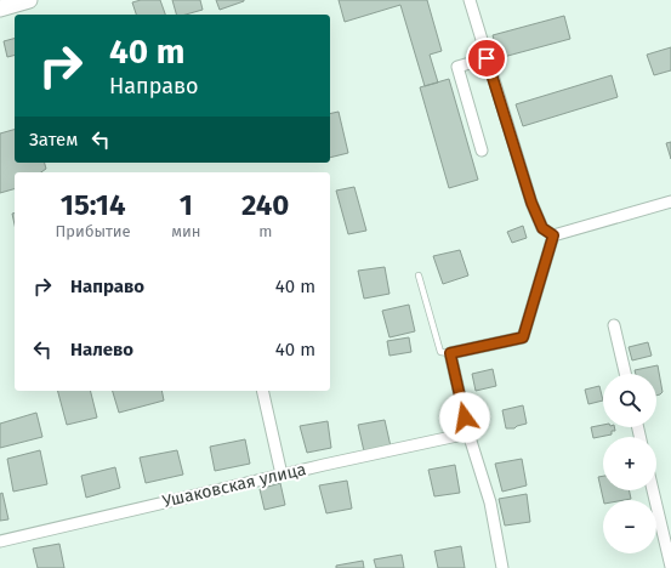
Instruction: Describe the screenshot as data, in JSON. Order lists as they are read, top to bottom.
{
  "streets": {
    "street": ["Ушаковская улица"]
  },
  "page": {
    "turn": ["40 m", "Направо"],
    "then": "Затем",
    "eta": [
      "15:14",
      "Прибытие",
      "1",
      "мин",
      "240",
      "m"
    ],
    "list": [
      {
        "name": "Направо",
        "value": "40 m"
      },
      {
        "name": "Налево",
        "value": "40 m"
      }
    ],
    "map_buttons": ["+", "−"]
  }
}
